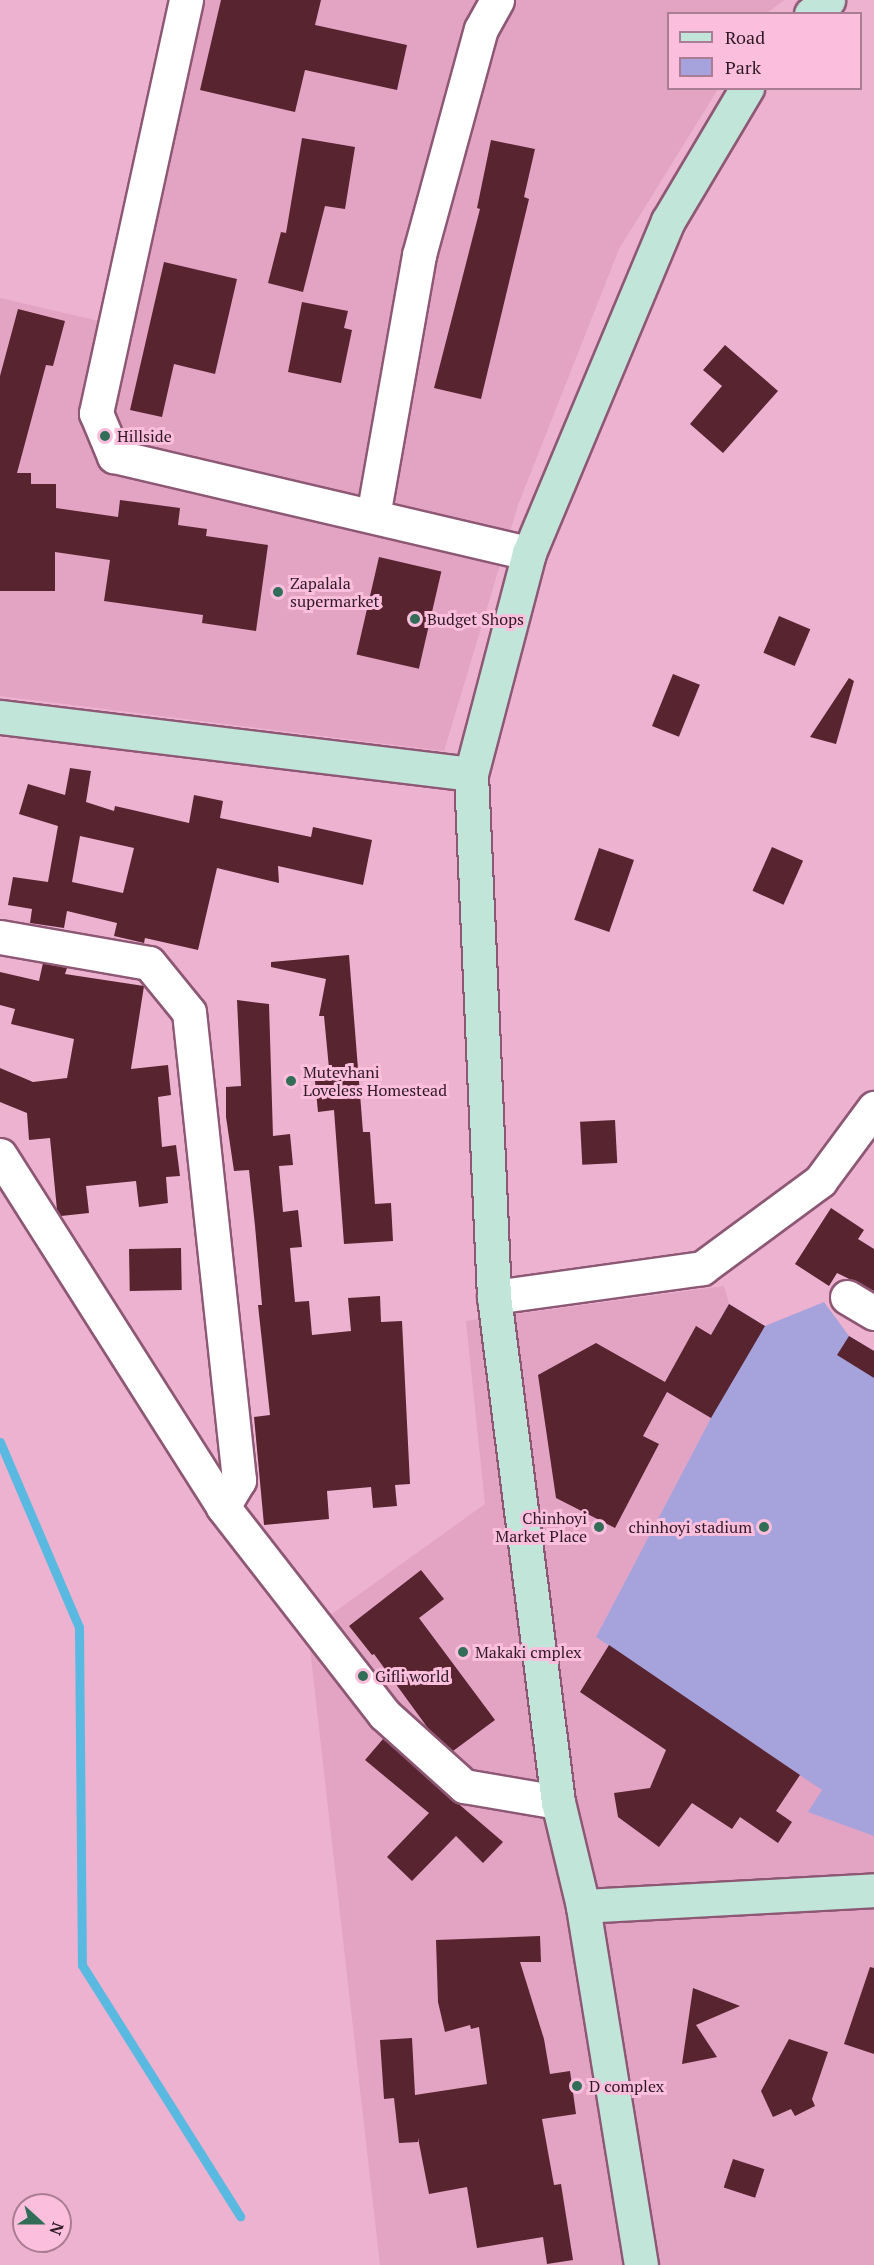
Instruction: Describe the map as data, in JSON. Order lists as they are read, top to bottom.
{
  "places": [
    "Hillside",
    "Zapalala supermarket",
    "Budget Shops",
    "Mutevhani Loveless Homestead",
    "Chinhoyi Market Place",
    "chinhoyi stadium",
    "Makaki cmplex",
    "Gifli world",
    "D complex"
  ],
  "legend": ["Road", "Park"],
  "north": "right"
}
